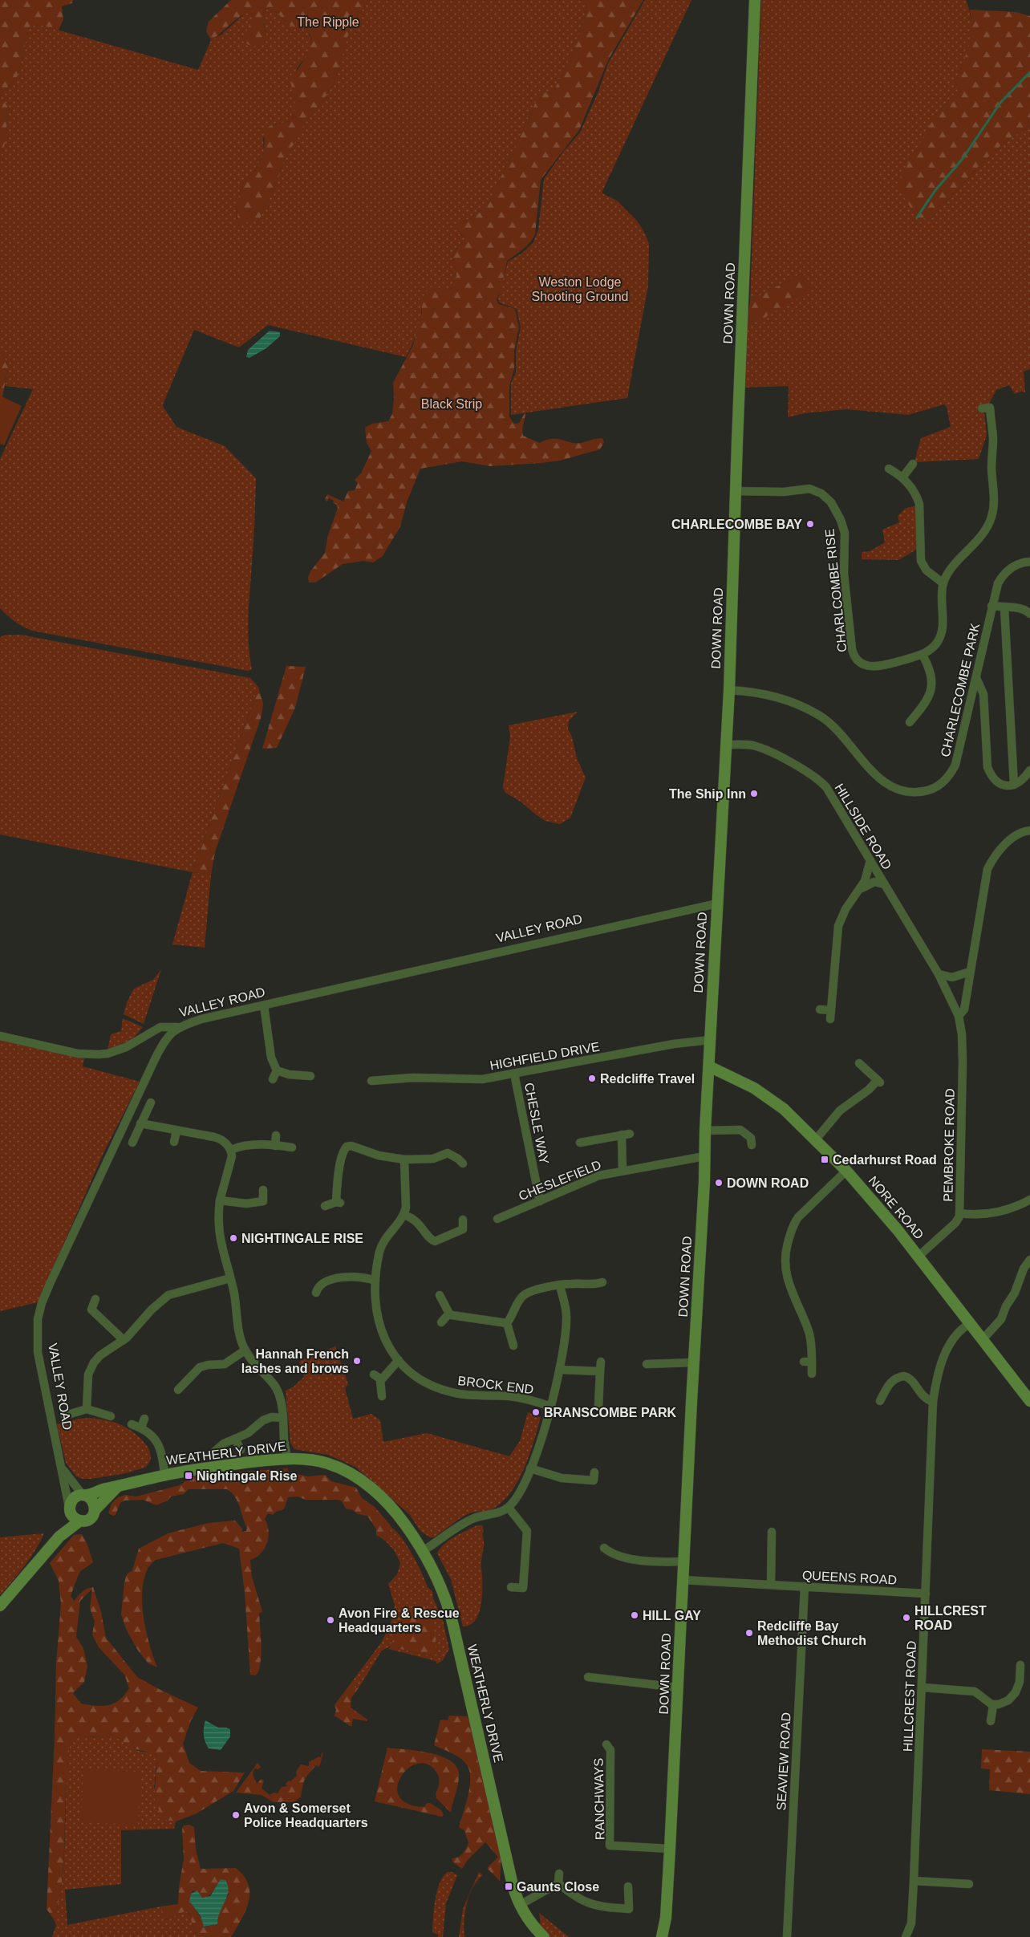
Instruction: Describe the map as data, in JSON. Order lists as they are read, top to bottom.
{
  "streets": {
    "street": [
      "DOWN ROAD",
      "CHARLCOMBE RISE",
      "CHARLECOMBE PARK",
      "HILLSIDE ROAD",
      "VALLEY ROAD",
      "HIGHFIELD DRIVE",
      "CHESLE WAY",
      "PEMBROKE ROAD",
      "CHESLEFIELD",
      "NORE ROAD",
      "BROCK END",
      "WEATHERLY DRIVE",
      "QUEENS ROAD",
      "HILLCREST ROAD",
      "SEAVIEW ROAD",
      "RANCHWAYS"
    ]
  },
  "crossings": [
    ["DOWN ROAD", "CHARLCOMBE RISE"],
    ["DOWN ROAD", "CHARLECOMBE PARK"],
    ["DOWN ROAD", "HILLSIDE ROAD"],
    ["DOWN ROAD", "VALLEY ROAD"],
    ["DOWN ROAD", "HIGHFIELD DRIVE"],
    ["DOWN ROAD", "CHESLEFIELD"],
    ["DOWN ROAD", "NORE ROAD"],
    ["DOWN ROAD", "QUEENS ROAD"],
    ["DOWN ROAD", "RANCHWAYS"],
    ["HILLSIDE ROAD", "PEMBROKE ROAD"],
    ["VALLEY ROAD", "WEATHERLY DRIVE"],
    ["HIGHFIELD DRIVE", "CHESLE WAY"],
    ["CHESLE WAY", "CHESLEFIELD"],
    ["PEMBROKE ROAD", "NORE ROAD"],
    ["NORE ROAD", "HILLCREST ROAD"],
    ["QUEENS ROAD", "HILLCREST ROAD"],
    ["QUEENS ROAD", "SEAVIEW ROAD"]
  ],
  "parks": ["The Ripple", "Weston Lodge Shooting Ground", "Black Strip"],
  "places": {
    "other": [
      "CHARLECOMBE BAY",
      "The Ship Inn",
      "Redcliffe Travel",
      "DOWN ROAD",
      "NIGHTINGALE RISE",
      "Hannah French lashes and brows",
      "BRANSCOMBE PARK",
      "HILL GAY",
      "HILLCREST ROAD",
      "Avon Fire & Rescue Headquarters",
      "Redcliffe Bay Methodist Church",
      "Avon & Somerset Police Headquarters"
    ],
    "transit": ["Cedarhurst Road", "Nightingale Rise", "Gaunts Close"]
  }
}
